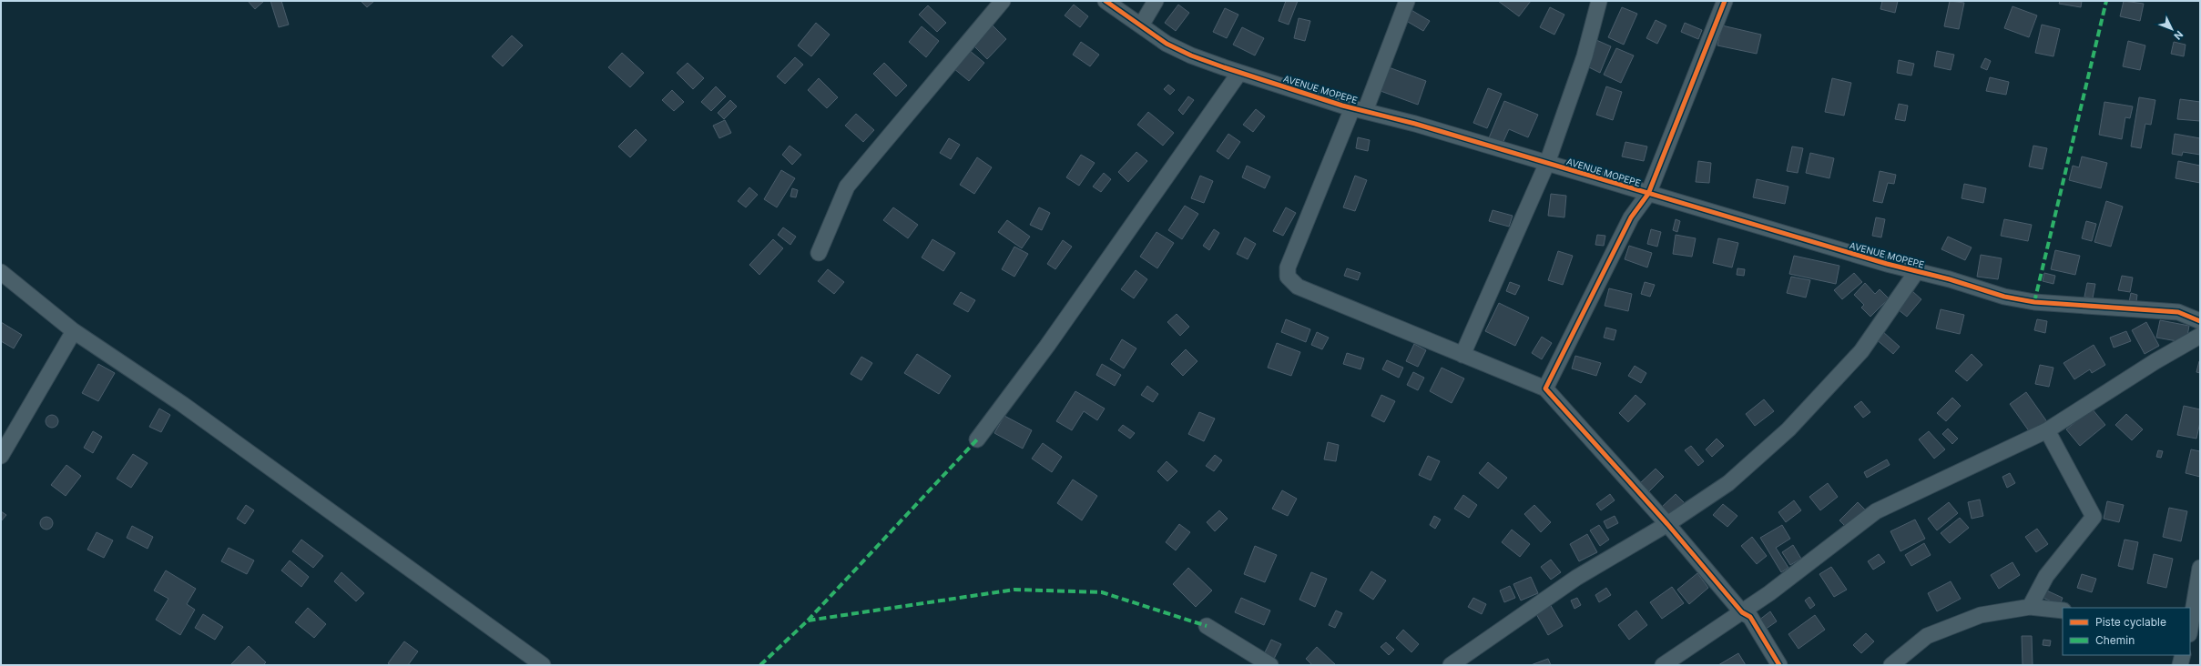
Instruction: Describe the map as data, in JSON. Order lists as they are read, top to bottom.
{
  "streets": {
    "street": ["AVENUE MOPEPE"]
  },
  "legend": ["Piste cyclable", "Chemin"],
  "north": "bottom right"
}
